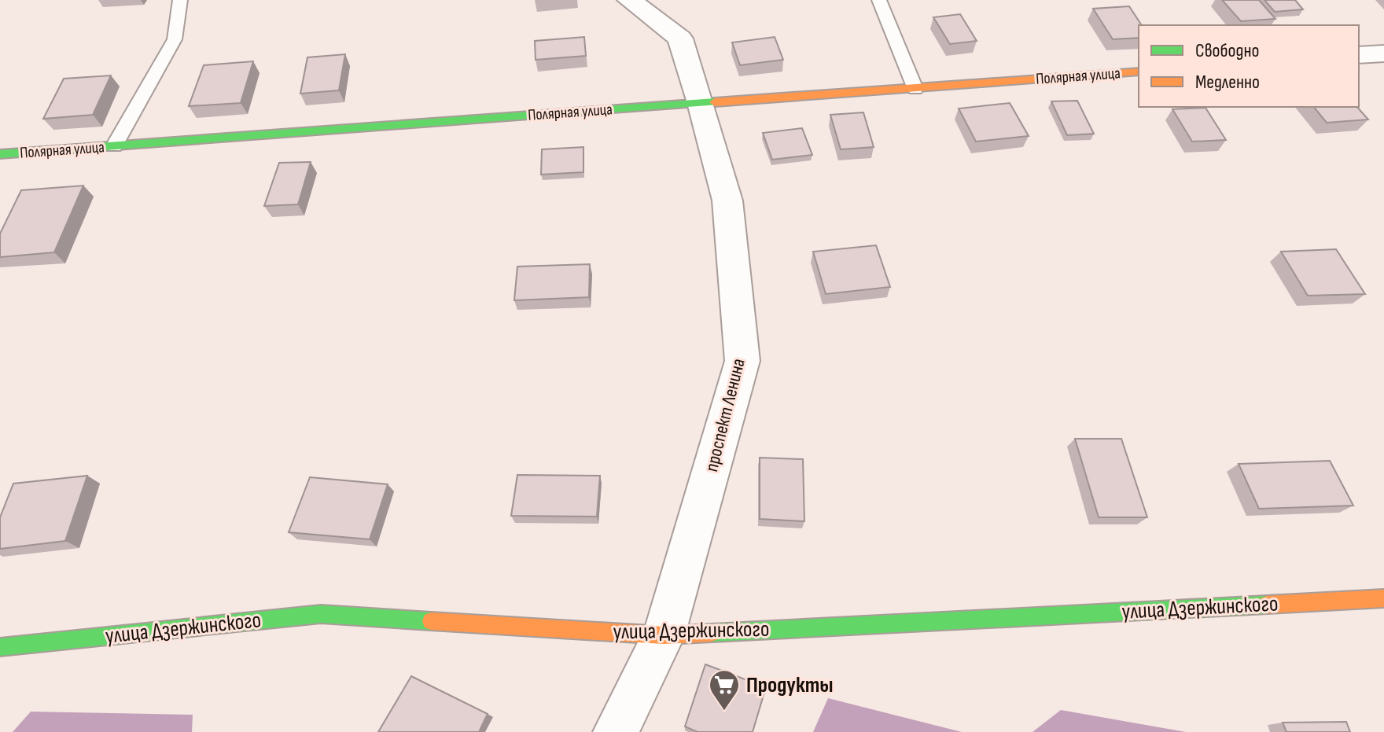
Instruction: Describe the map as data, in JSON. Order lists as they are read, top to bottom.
{
  "streets": {
    "street": ["Полярная улица", "проспект Ленина", "улица Дзержинского"]
  },
  "crossings": [
    ["Полярная улица", "проспект Ленина"],
    ["проспект Ленина", "улица Дзержинского"]
  ],
  "places": {
    "supermarket": ["Продукты"]
  },
  "legend": ["Свободно", "Медленно"]
}
